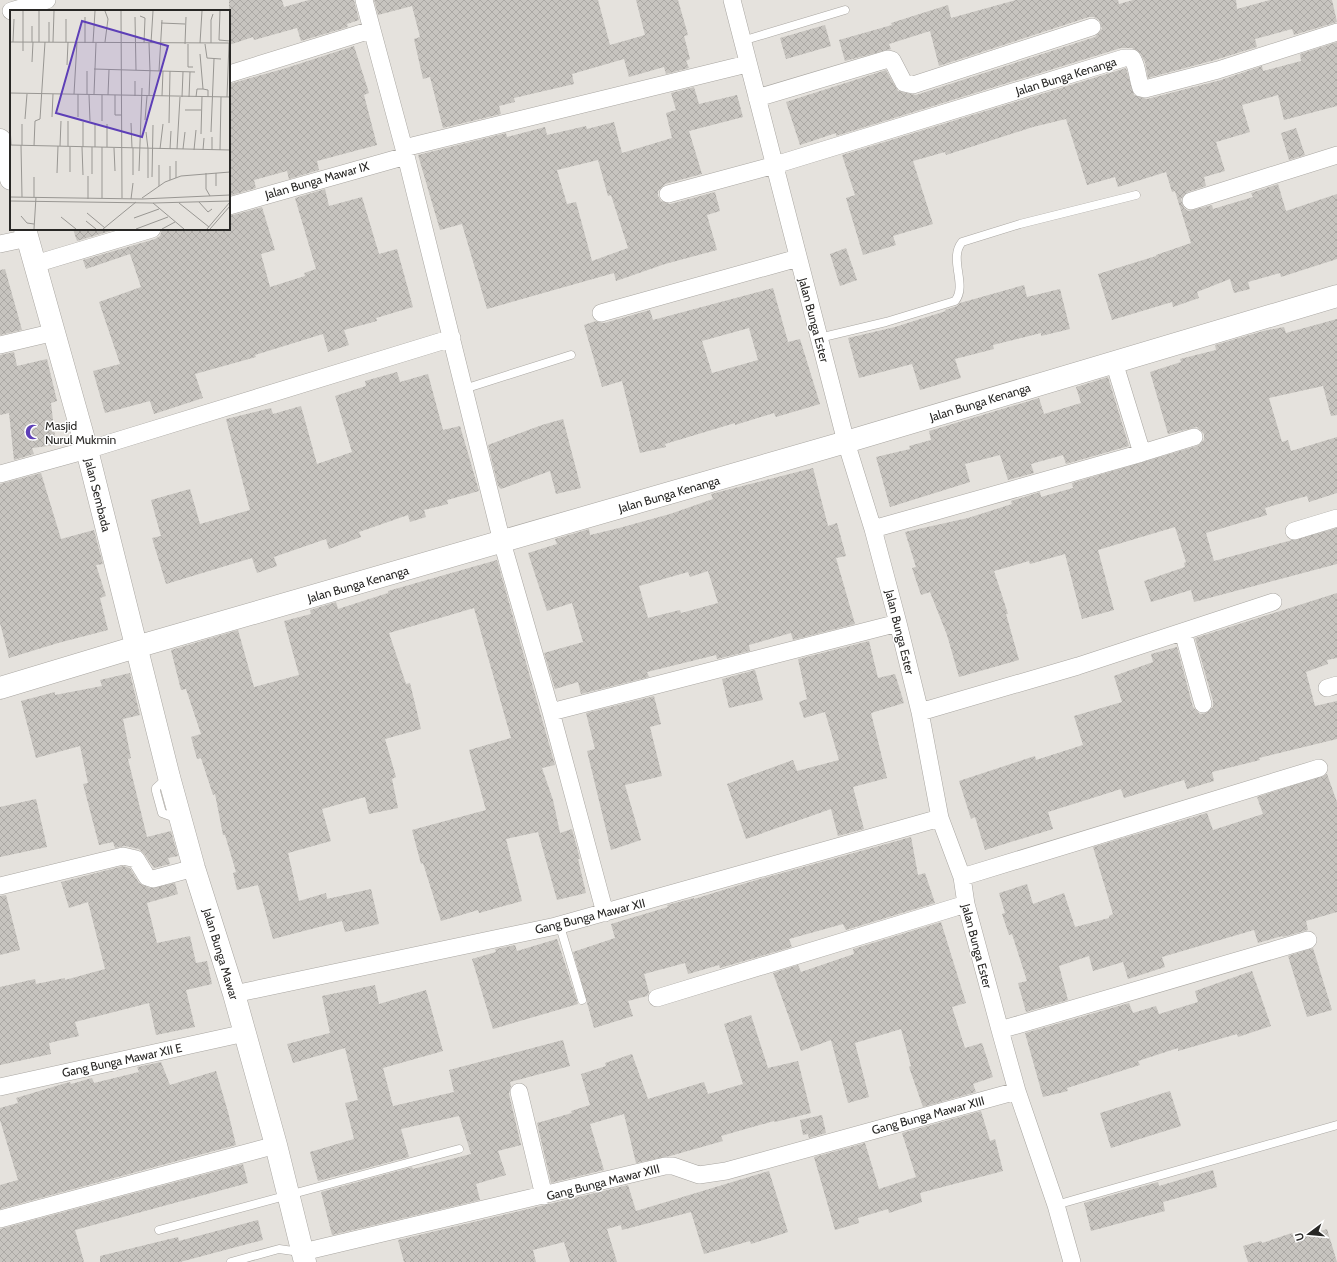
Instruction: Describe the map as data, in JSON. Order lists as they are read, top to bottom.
{
  "streets": {
    "street": [
      "Jalan Bunga Kenanga",
      "Jalan Bunga Mawar IX",
      "Jalan Bunga Ester",
      "Jalan Sembada",
      "Gang Bunga Mawar XII",
      "Jalan Bunga Mawar",
      "Gang Bunga Mawar XII E",
      "Gang Bunga Mawar XIII"
    ]
  },
  "crossings": [
    ["Jalan Bunga Kenanga", "Jalan Bunga Ester"],
    ["Jalan Bunga Kenanga", "Jalan Sembada"],
    ["Jalan Bunga Kenanga", "Jalan Bunga Mawar"],
    ["Jalan Bunga Mawar IX", "Jalan Bunga Ester"],
    ["Jalan Bunga Ester", "Gang Bunga Mawar XII"],
    ["Jalan Bunga Ester", "Gang Bunga Mawar XIII"],
    ["Jalan Sembada", "Jalan Bunga Mawar"],
    ["Gang Bunga Mawar XII", "Jalan Bunga Mawar"],
    ["Jalan Bunga Mawar", "Gang Bunga Mawar XII E"],
    ["Jalan Bunga Mawar", "Gang Bunga Mawar XIII"]
  ],
  "places": {
    "mosque": ["Masjid Nurul Mukmin"]
  },
  "north": "left"
}
